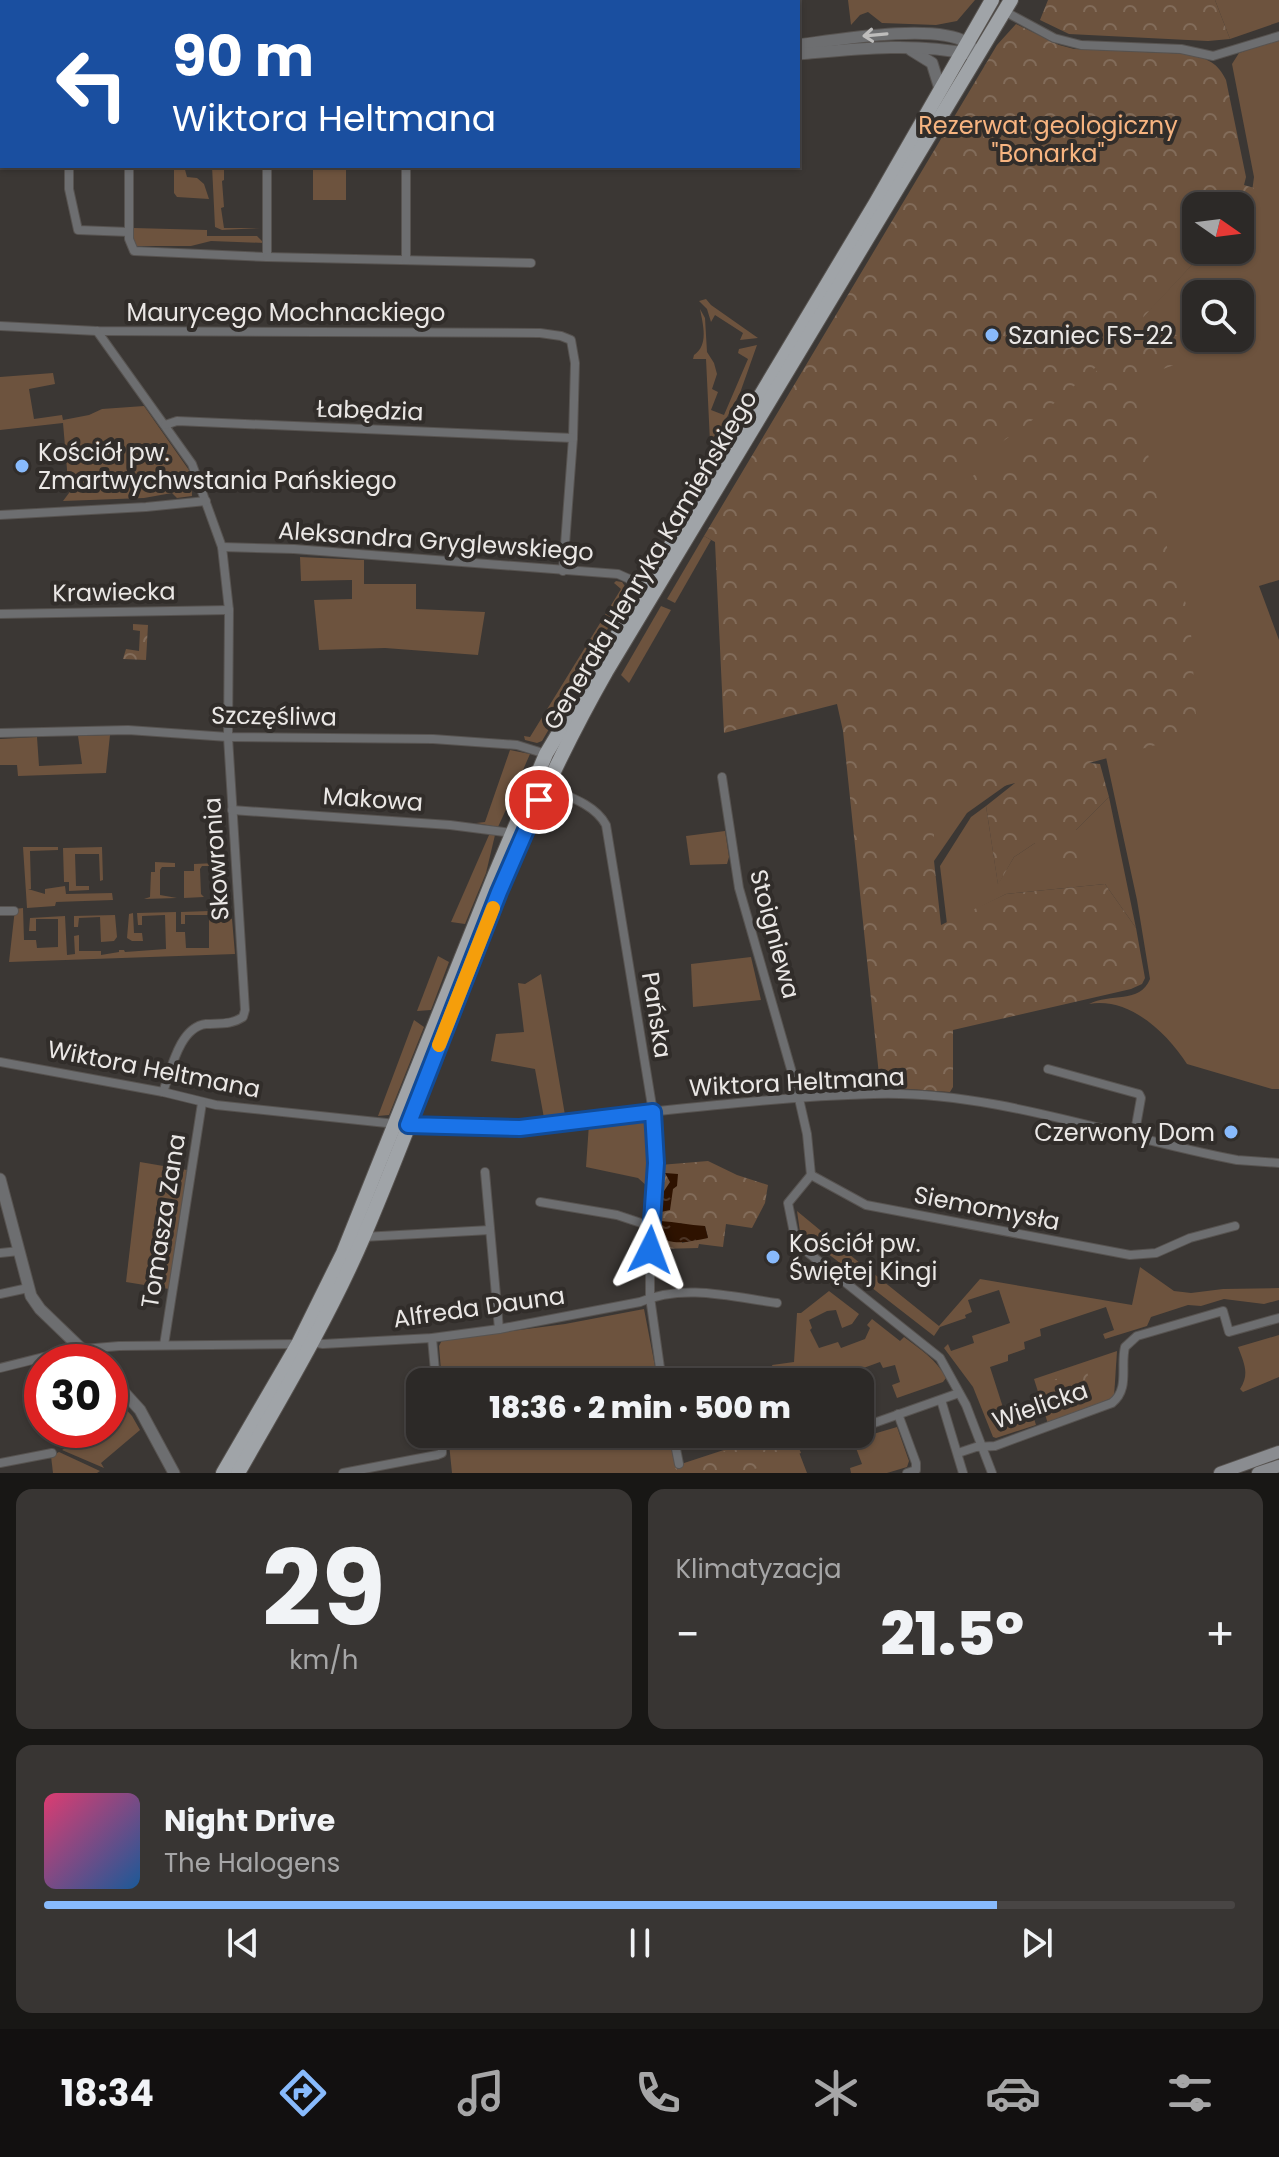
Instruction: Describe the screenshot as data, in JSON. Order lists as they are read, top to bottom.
{
  "streets": {
    "main road": ["Generała Henryka Kamieńskiego"],
    "street": [
      "Maurycego Mochnackiego",
      "Łabędzia",
      "Aleksandra Gryglewskiego",
      "Krawiecka",
      "Szczęśliwa",
      "Makowa",
      "Skowronia",
      "Stoigniewa",
      "Pańska",
      "Wiktora Heltmana",
      "Siemomysła",
      "Tomasza Zana",
      "Alfreda Dauna",
      "Wielicka"
    ]
  },
  "crossings": [
    ["Maurycego Mochnackiego", "Łabędzia"],
    ["Maurycego Mochnackiego", "Skowronia"],
    ["Łabędzia", "Skowronia"],
    ["Aleksandra Gryglewskiego", "Generała Henryka Kamieńskiego"],
    ["Aleksandra Gryglewskiego", "Skowronia"],
    ["Generała Henryka Kamieńskiego", "Szczęśliwa"],
    ["Generała Henryka Kamieńskiego", "Makowa"],
    ["Generała Henryka Kamieńskiego", "Pańska"],
    ["Generała Henryka Kamieńskiego", "Wiktora Heltmana"],
    ["Generała Henryka Kamieńskiego", "Alfreda Dauna"],
    ["Krawiecka", "Skowronia"],
    ["Szczęśliwa", "Skowronia"],
    ["Makowa", "Skowronia"],
    ["Skowronia", "Wiktora Heltmana"],
    ["Stoigniewa", "Wiktora Heltmana"],
    ["Pańska", "Wiktora Heltmana"],
    ["Pańska", "Alfreda Dauna"],
    ["Wiktora Heltmana", "Tomasza Zana"],
    ["Siemomysła", "Wielicka"],
    ["Tomasza Zana", "Alfreda Dauna"]
  ],
  "parks": ["Rezerwat geologiczny \"Bonarka\""],
  "places": [
    "Szaniec FS-22",
    "Kościół pw. Zmartwychwstania Pańskiego",
    "Czerwony Dom",
    "Kościół pw. Świętej Kingi"
  ],
  "north": "right",
  "page": {
    "turn": ["90 m", "Wiktora Heltmana"],
    "limit": "30",
    "trip": "18:36 · 2 min · 500 m",
    "tile": [
      ["29", "km/h"],
      "Klimatyzacja"
    ],
    "heat": ["−", "21.5°", "+"],
    "song": ["Night Drive", "The Halogens"],
    "tabs": "18:34"
  }
}
